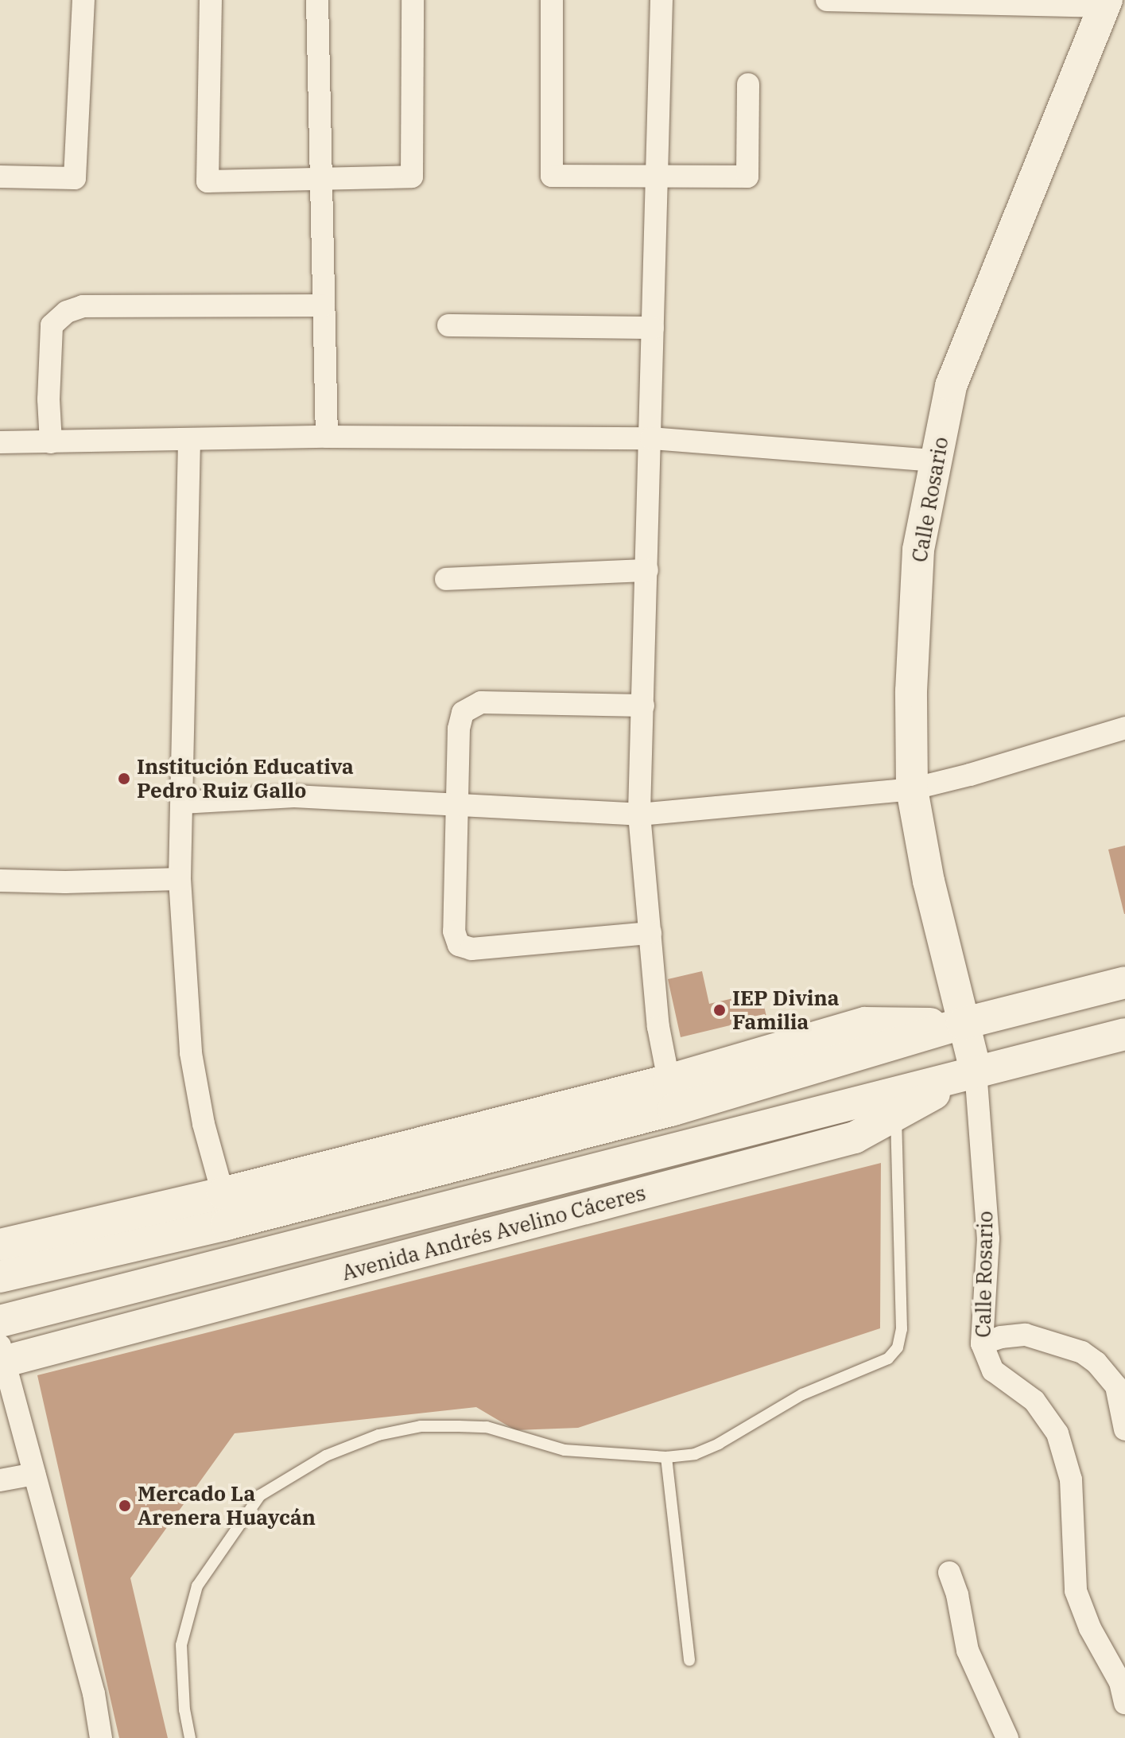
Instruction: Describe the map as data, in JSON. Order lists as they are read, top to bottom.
{
  "streets": {
    "street": ["Calle Rosario", "Avenida Andrés Avelino Cáceres"]
  },
  "crossings": [
    ["Calle Rosario", "Avenida Andrés Avelino Cáceres"]
  ],
  "places": ["Institución Educativa Pedro Ruiz Gallo", "IEP Divina Familia", "Mercado La Arenera Huaycán"]
}
